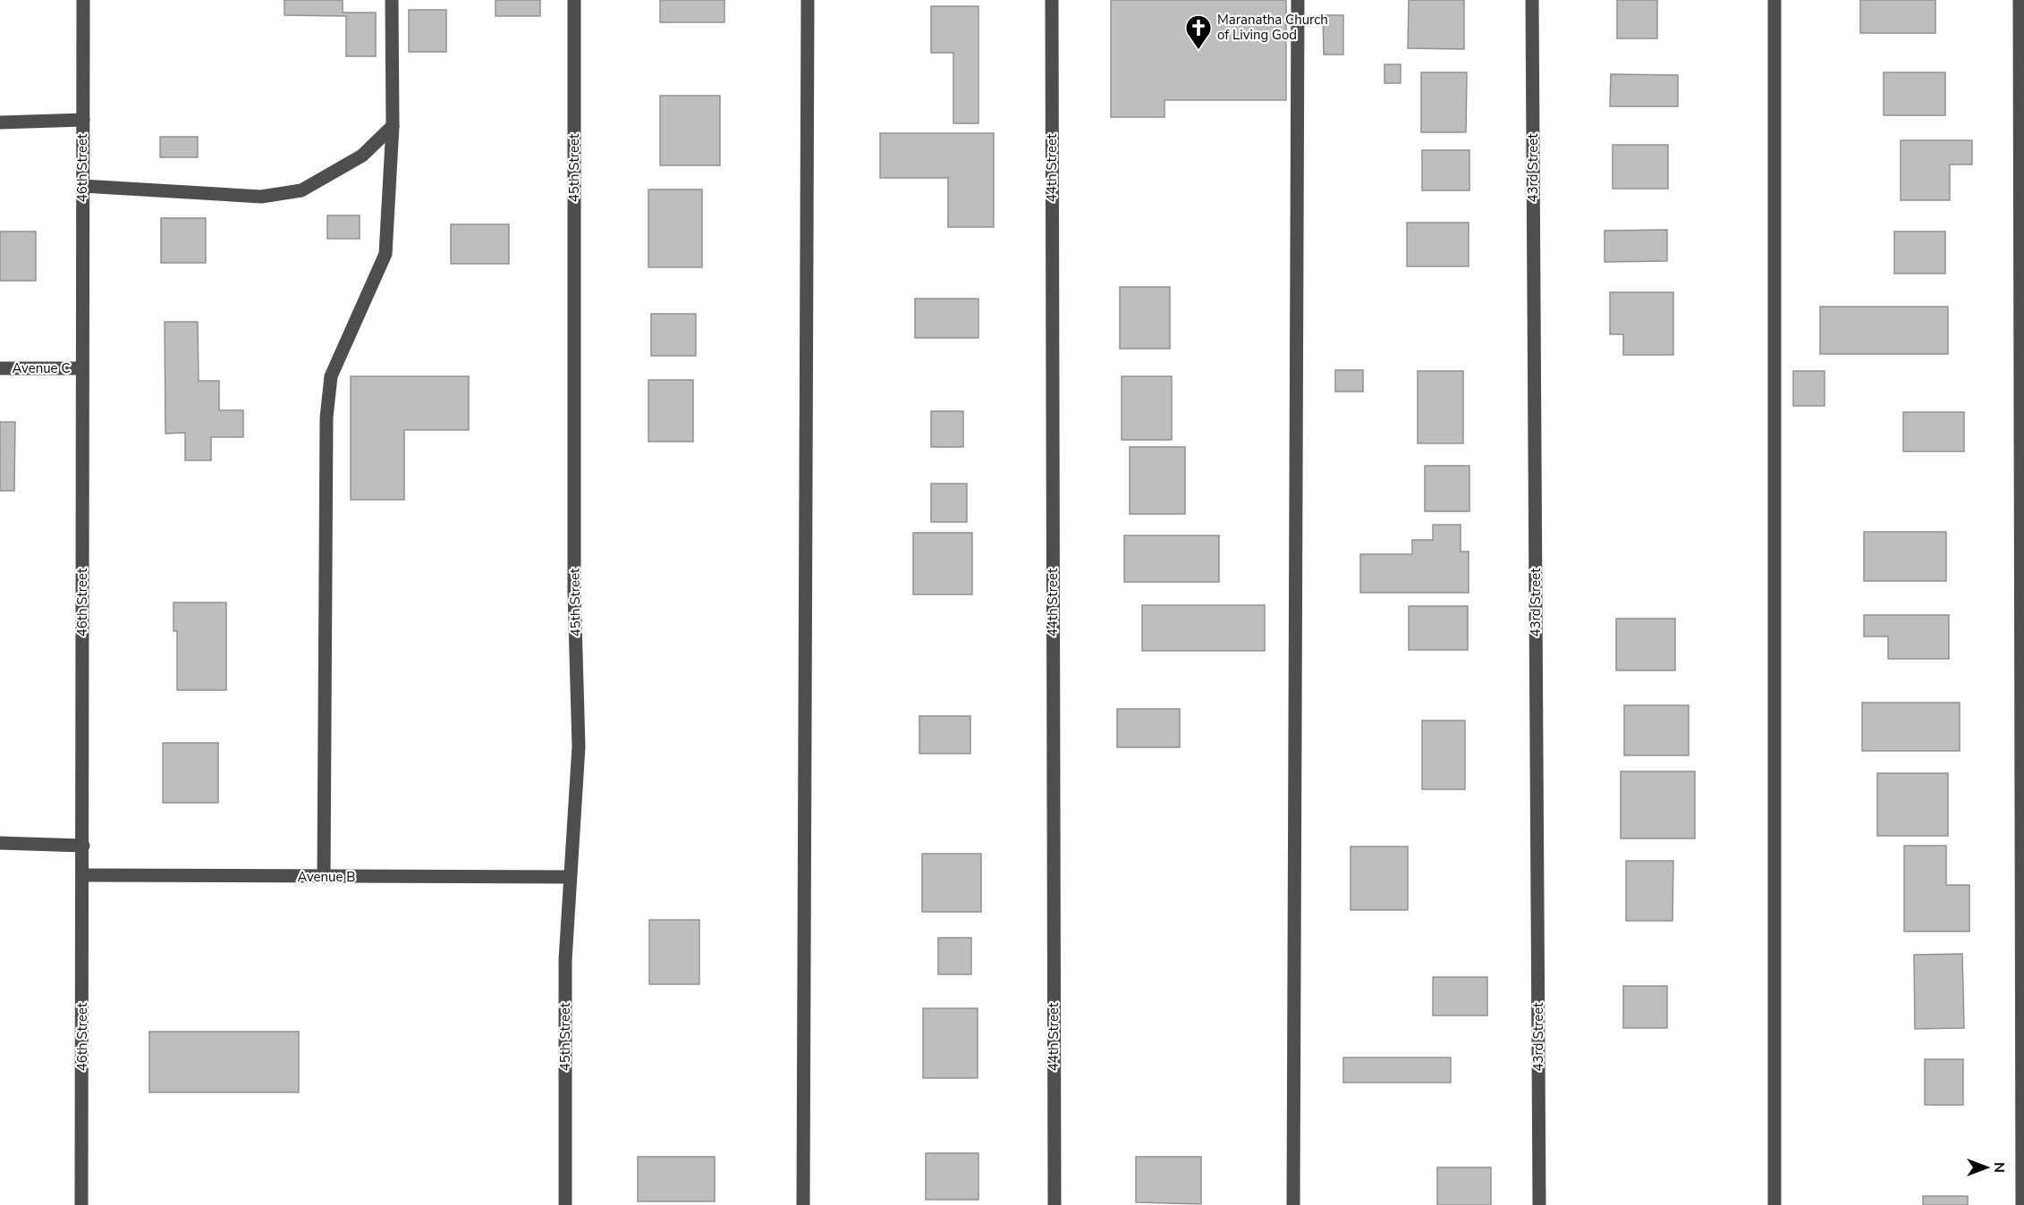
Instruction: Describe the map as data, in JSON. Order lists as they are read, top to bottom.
{
  "streets": {
    "street": [
      "46th Street",
      "45th Street",
      "44th Street",
      "43rd Street",
      "Avenue C",
      "Avenue B"
    ]
  },
  "crossings": [
    ["46th Street", "Avenue C"],
    ["46th Street", "Avenue B"],
    ["45th Street", "Avenue B"]
  ],
  "places": {
    "church": ["Maranatha Church of Living God"]
  },
  "north": "right"
}
